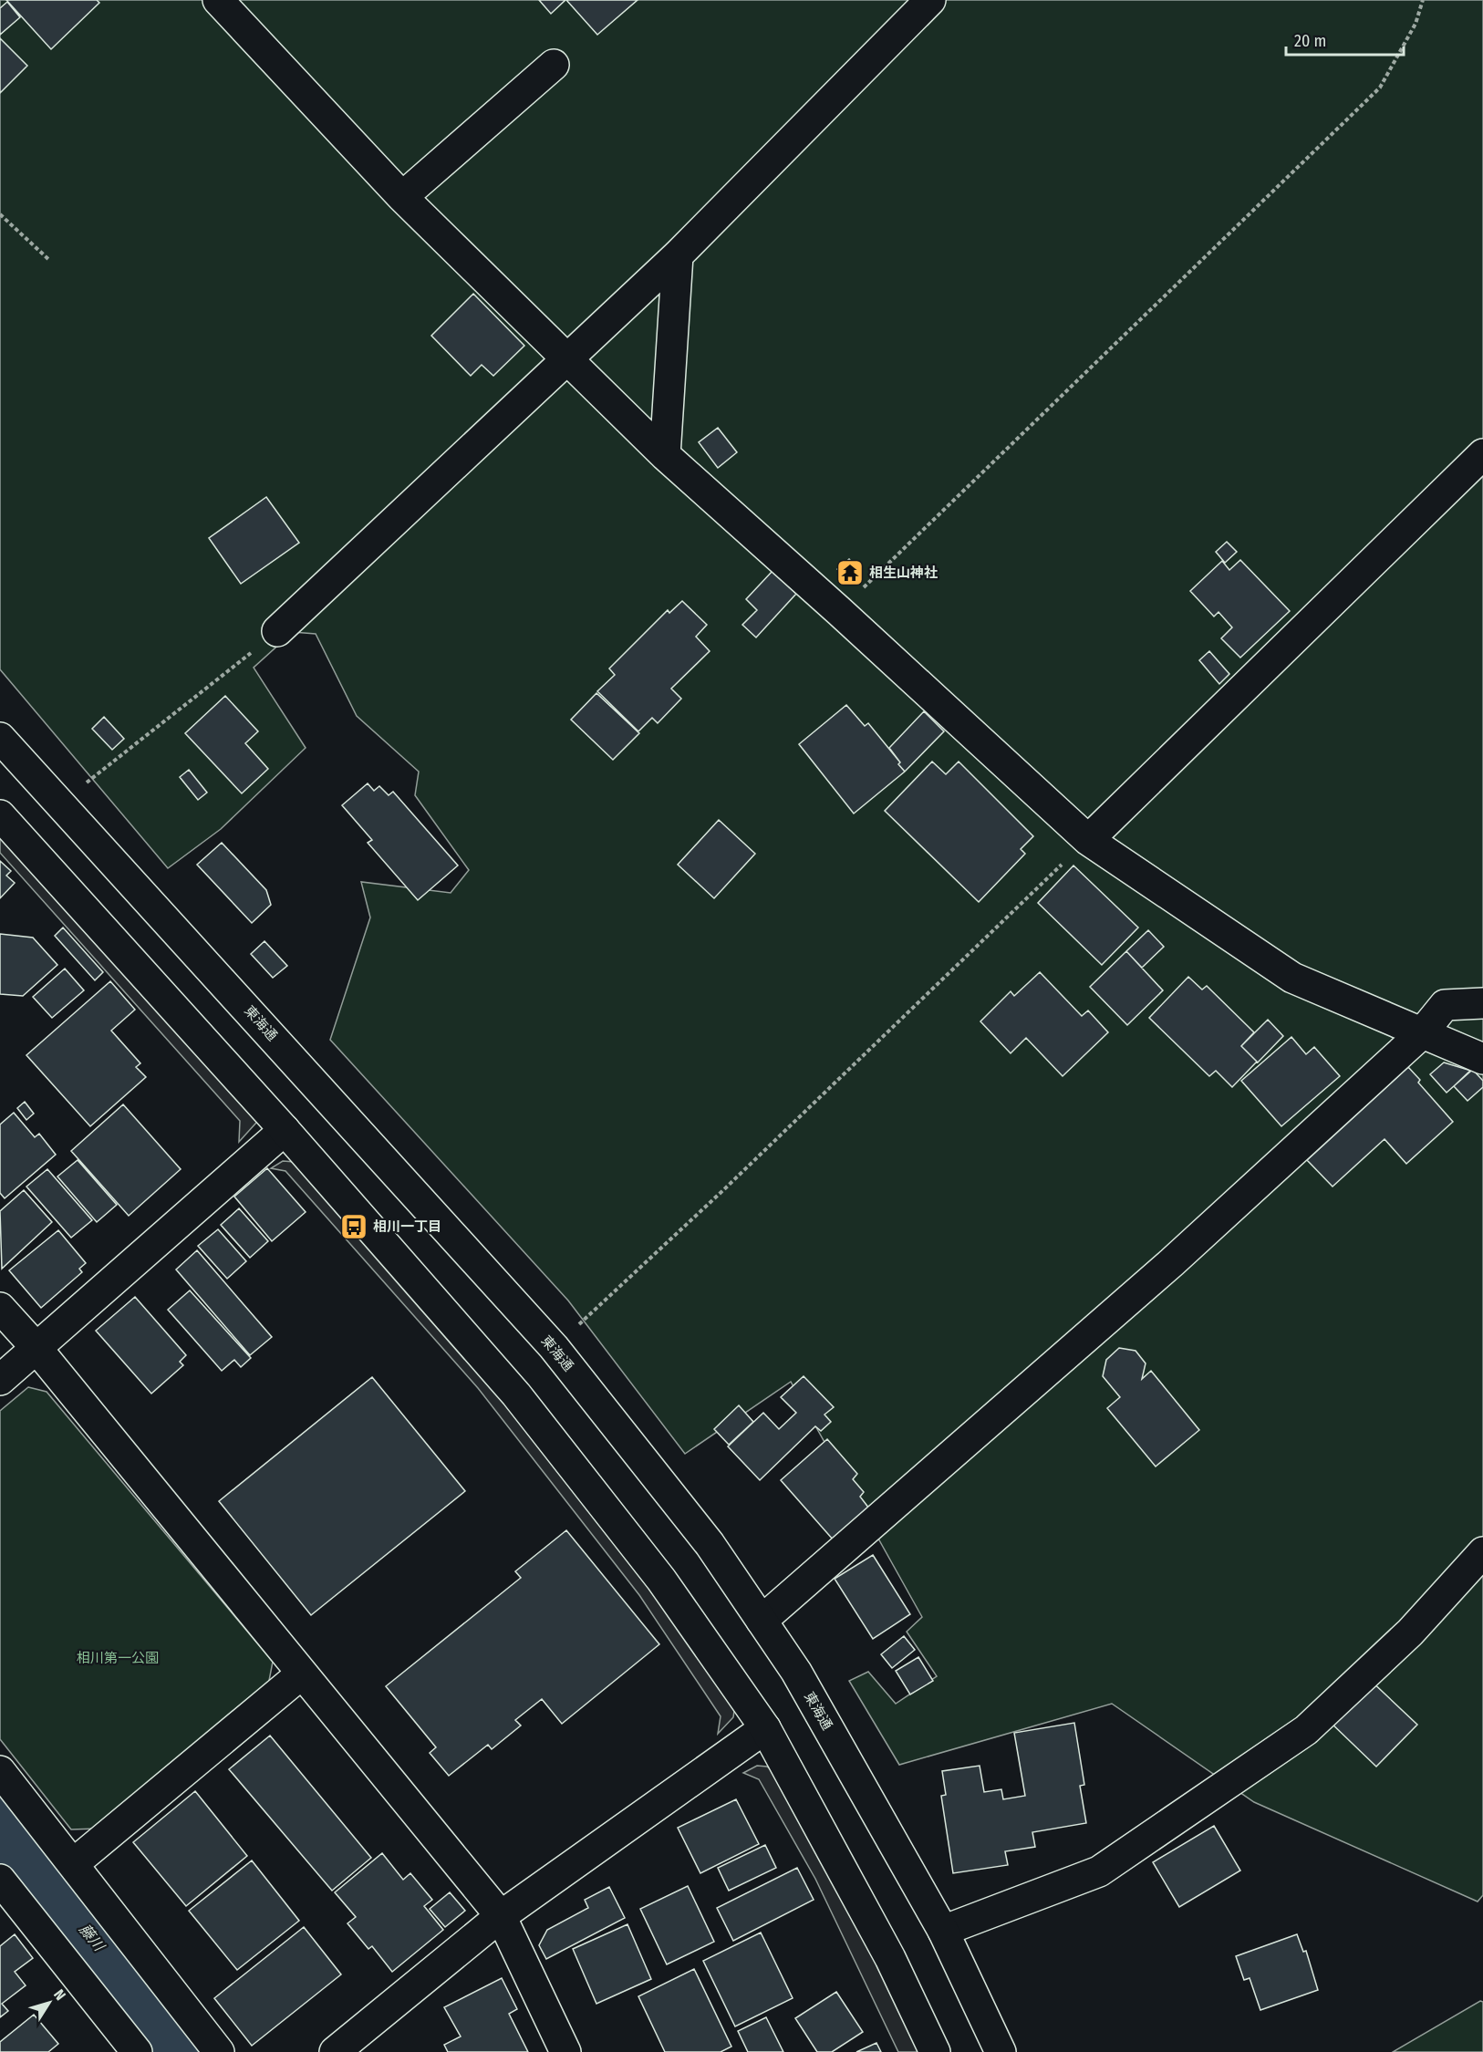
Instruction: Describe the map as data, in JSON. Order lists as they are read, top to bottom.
{
  "streets": {
    "street": ["東海通"]
  },
  "water": ["藤川"],
  "parks": ["相川第一公園"],
  "places": {
    "temple": ["相生山神社"],
    "bus stop": ["相川一丁目"]
  },
  "scale_bar": "20 m",
  "north": "top right"
}
